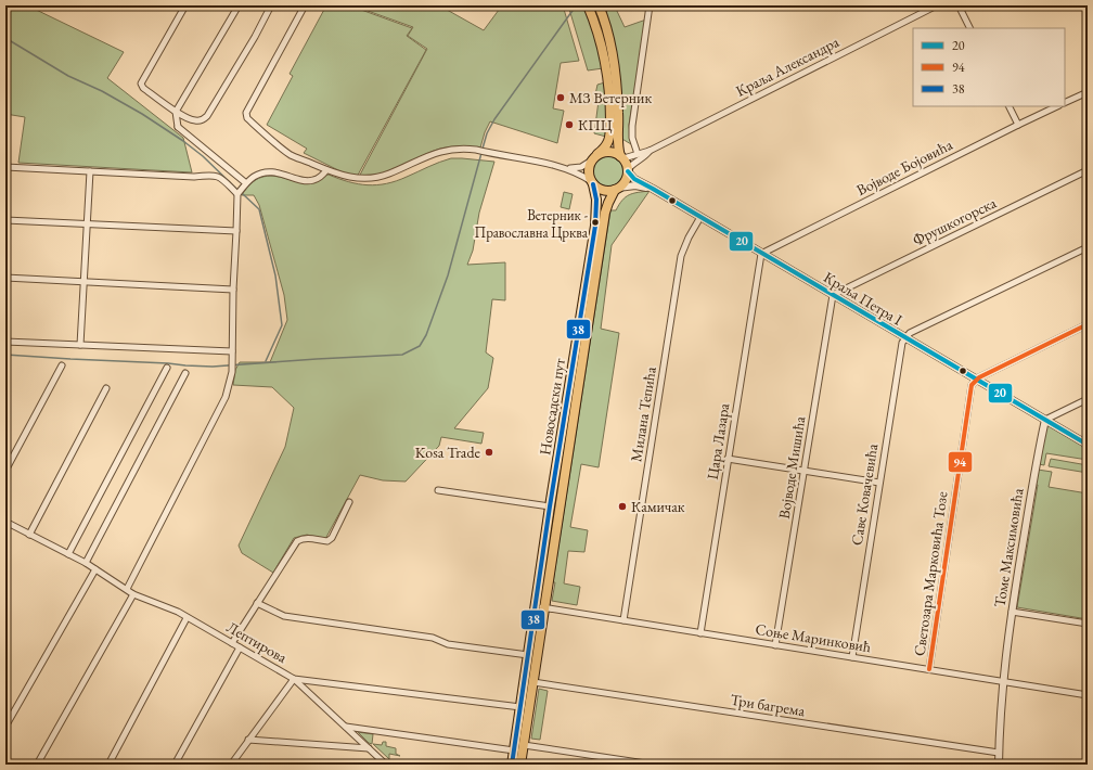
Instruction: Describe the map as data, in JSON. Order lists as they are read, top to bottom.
{
  "streets": {
    "main road": ["Новосадски пут"],
    "street": [
      "Краља Александра",
      "Војводе Бојовића",
      "Фрушкогорска",
      "Краља Петра I",
      "Милана Тепића",
      "Цара Лазара",
      "Војводе Мишића",
      "Саве Ковачевића",
      "Томе Максимовића",
      "Светозара Марковића Тозе",
      "Соње Маринковић",
      "Лептирова",
      "Три багрема"
    ]
  },
  "crossings": [
    ["Војводе Бојовића", "Краља Петра I"],
    ["Војводе Бојовића", "Цара Лазара"],
    ["Фрушкогорска", "Краља Петра I"],
    ["Фрушкогорска", "Војводе Мишића"],
    ["Краља Петра I", "Новосадски пут"],
    ["Краља Петра I", "Милана Тепића"],
    ["Краља Петра I", "Цара Лазара"],
    ["Краља Петра I", "Војводе Мишића"],
    ["Краља Петра I", "Саве Ковачевића"],
    ["Краља Петра I", "Томе Максимовића"],
    ["Краља Петра I", "Светозара Марковића Тозе"],
    ["Новосадски пут", "Соње Маринковић"],
    ["Новосадски пут", "Лептирова"],
    ["Новосадски пут", "Три багрема"],
    ["Милана Тепића", "Соње Маринковић"],
    ["Цара Лазара", "Соње Маринковић"],
    ["Војводе Мишића", "Соње Маринковић"],
    ["Саве Ковачевића", "Соње Маринковић"],
    ["Томе Максимовића", "Соње Маринковић"],
    ["Томе Максимовића", "Три багрема"],
    ["Светозара Марковића Тозе", "Соње Маринковић"]
  ],
  "places": [
    "МЗ Ветерник",
    "КПЦ",
    "Ветерник - Православна Црква",
    "Kosa Trade",
    "Камичак"
  ],
  "lines": ["transit line 20", "transit line 38", "transit line 94"],
  "legend": ["20", "94", "38"]
}
